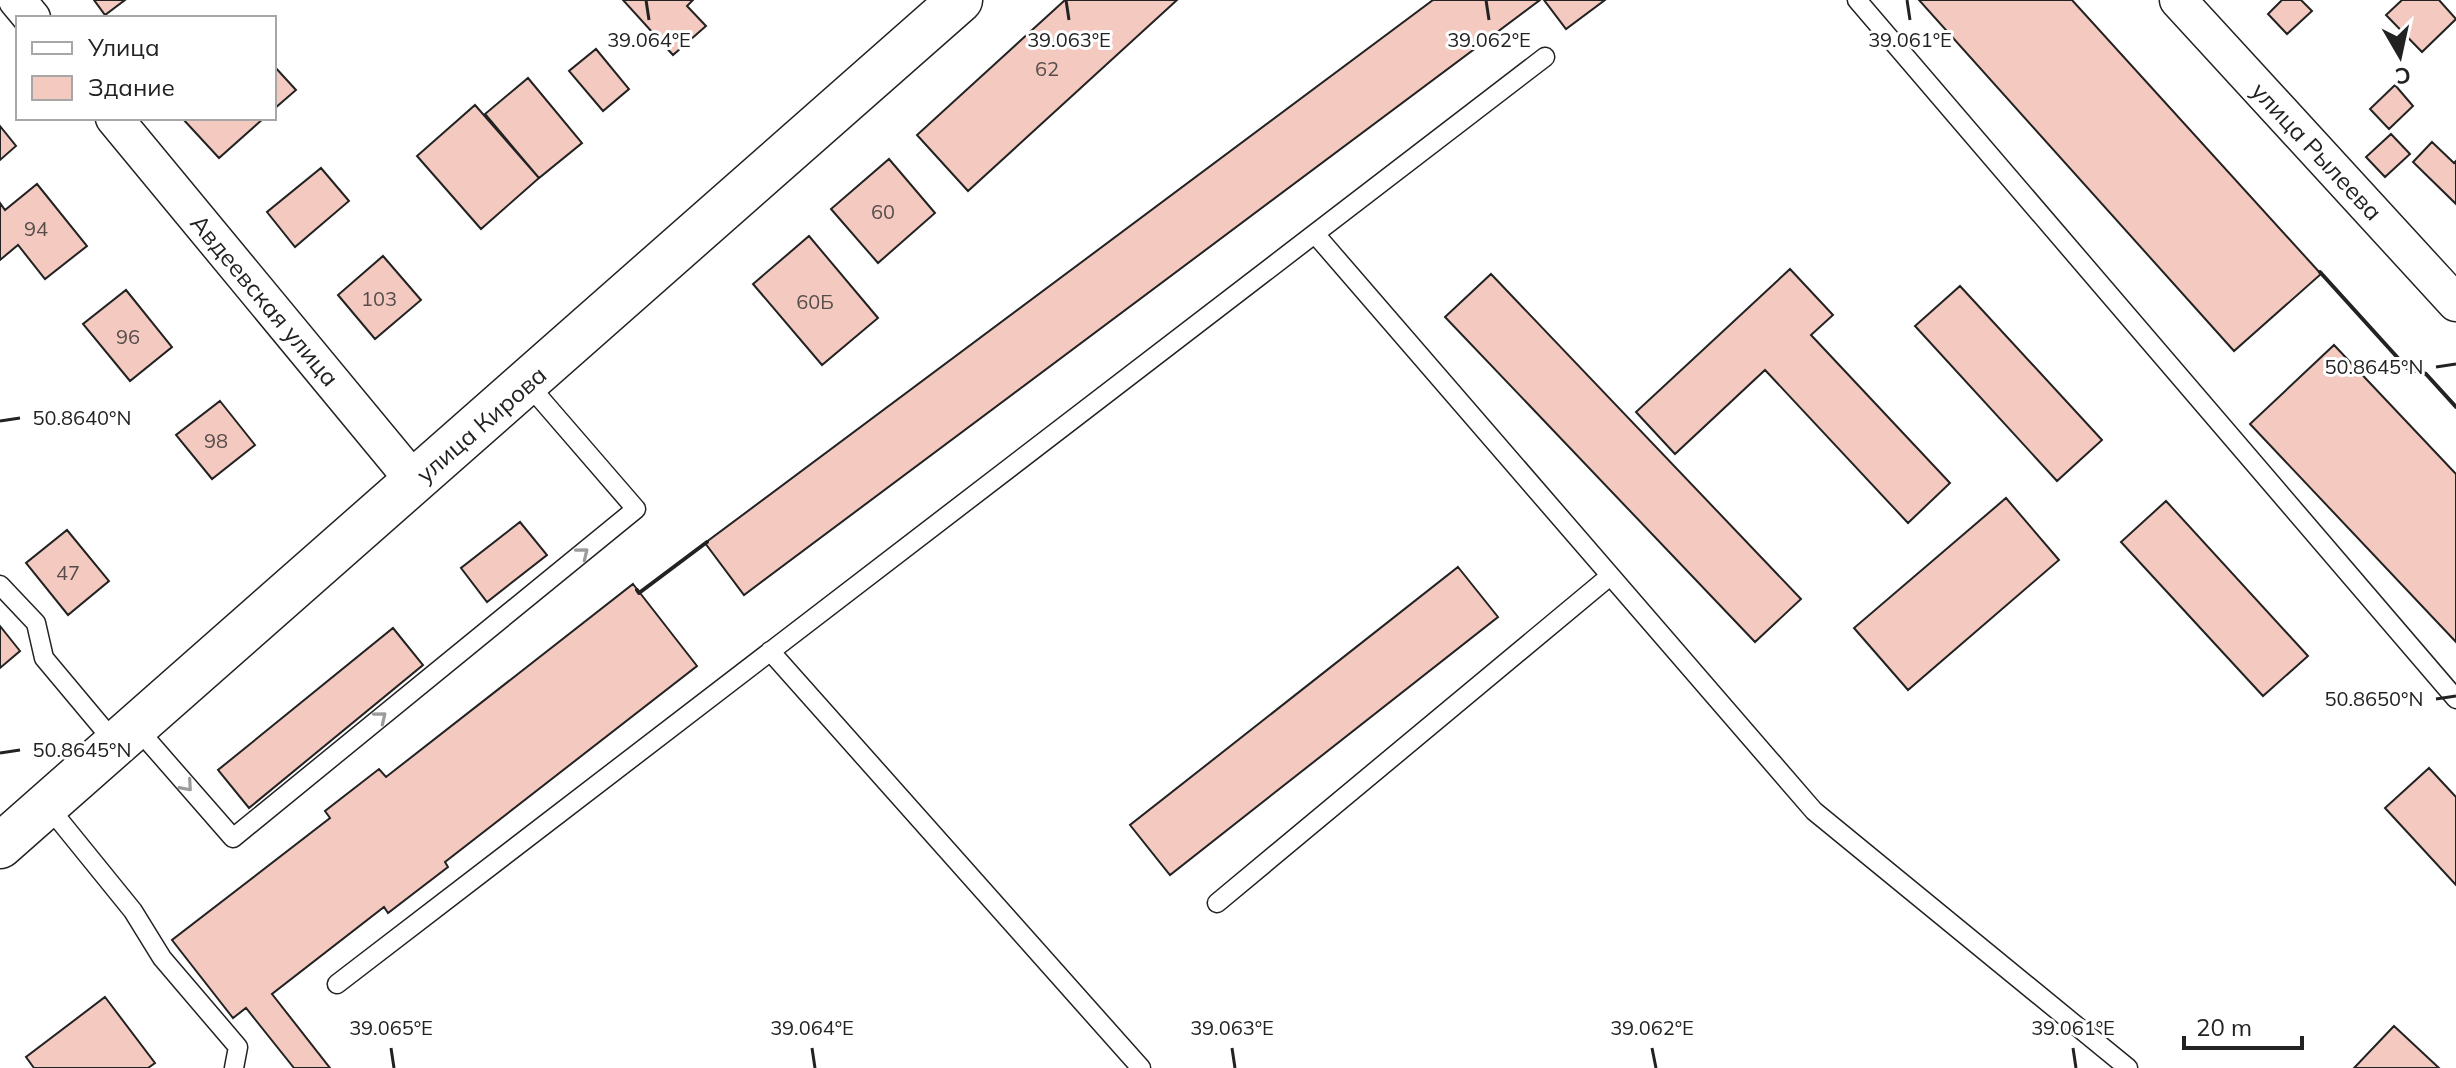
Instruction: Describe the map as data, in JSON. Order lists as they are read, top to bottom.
{
  "streets": {
    "main road": ["улица Кирова"],
    "street": ["улица Рылеева", "Авдеевская улица"]
  },
  "crossings": [
    ["Авдеевская улица", "улица Кирова"]
  ],
  "house_numbers": [
    "62",
    "60",
    "94",
    "103",
    "60Б",
    "96",
    "98",
    "47"
  ],
  "legend": ["Улица", "Здание"],
  "scale_bar": "20 m",
  "north": "bottom",
  "coordinates": [
    "39.064°E",
    "39.063°E",
    "39.062°E",
    "39.061°E",
    "50.8645°N",
    "50.8640°N",
    "50.8650°N",
    "39.065°E"
  ]
}
